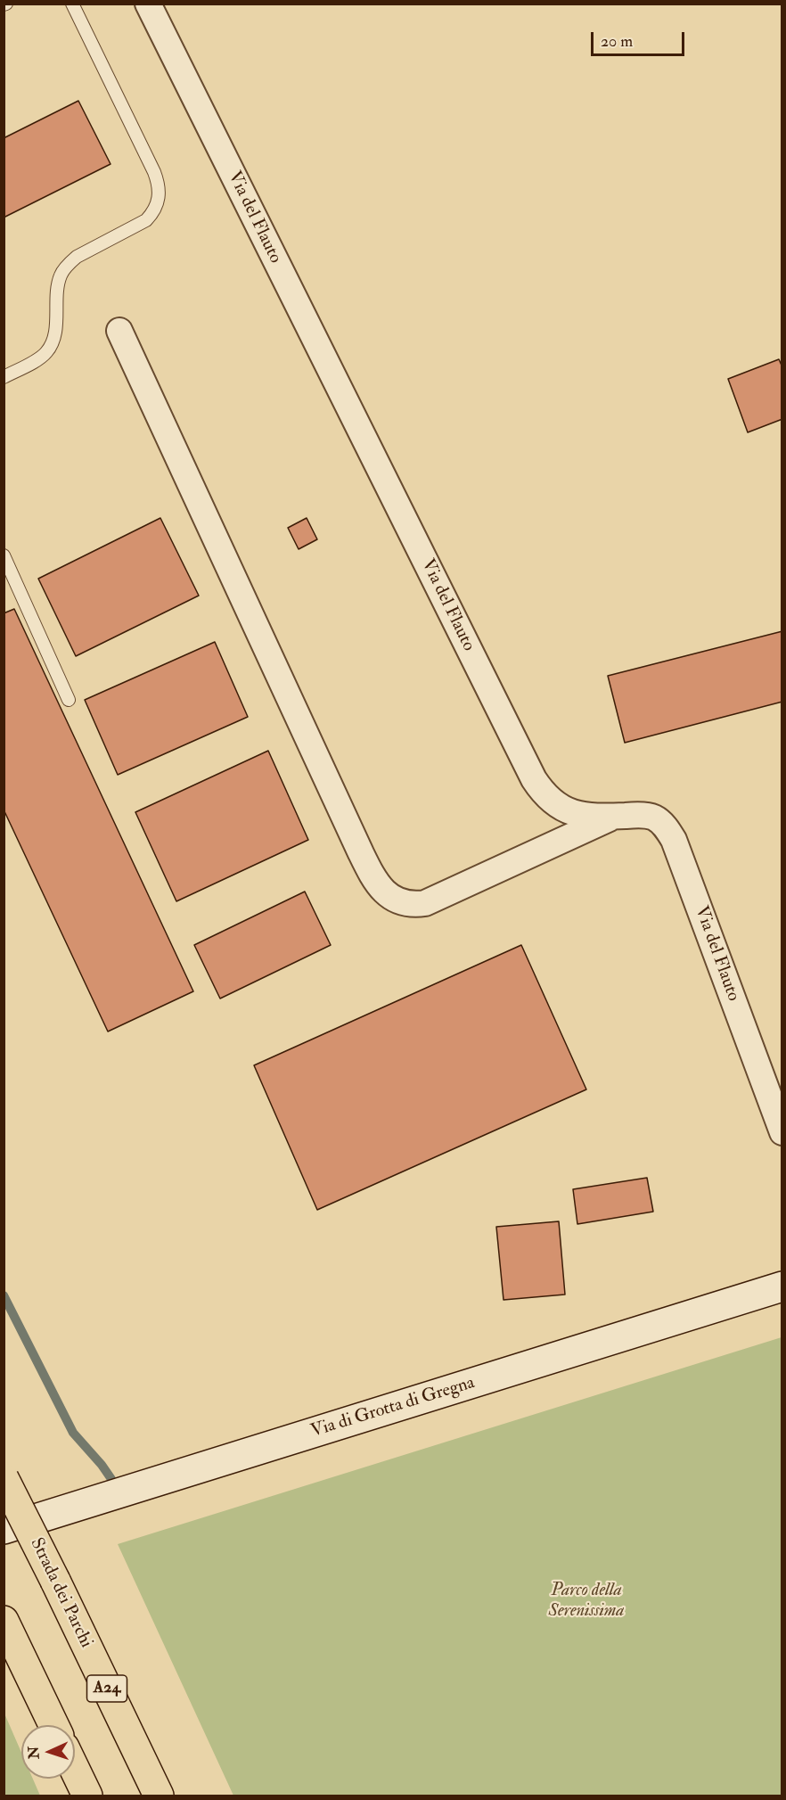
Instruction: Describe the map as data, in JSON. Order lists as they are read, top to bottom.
{
  "streets": {
    "highway": ["Strada dei Parchi", "A24"],
    "street": ["Via del Flauto", "Via di Grotta di Gregna"]
  },
  "parks": ["Parco della Serenissima"],
  "scale_bar": "20 m",
  "north": "left"
}
